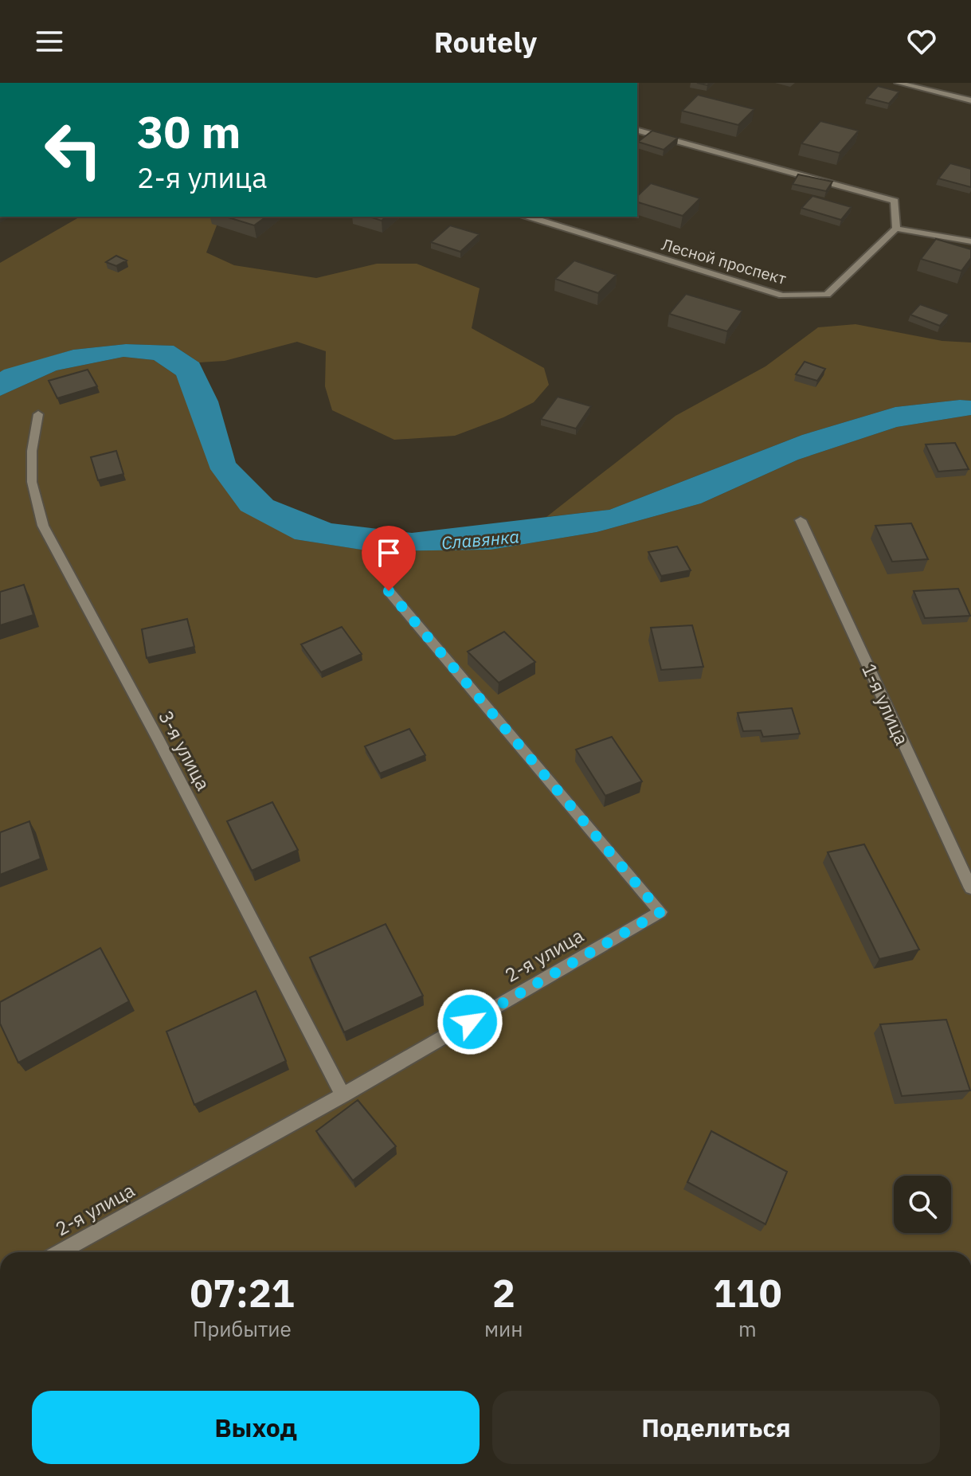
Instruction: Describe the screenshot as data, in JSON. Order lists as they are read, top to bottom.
{
  "streets": {
    "street": [
      "Лесной проспект",
      "1-я улица",
      "3-я улица",
      "2-я улица"
    ]
  },
  "crossings": [
    ["3-я улица", "2-я улица"]
  ],
  "water": ["Славянка"],
  "page": {
    "header": "Routely",
    "turn": ["30 m", "2-я улица"],
    "eta": [
      "07:21",
      "Прибытие",
      "2",
      "мин",
      "110",
      "m"
    ],
    "buttons": ["Выход", "Поделиться"]
  }
}
